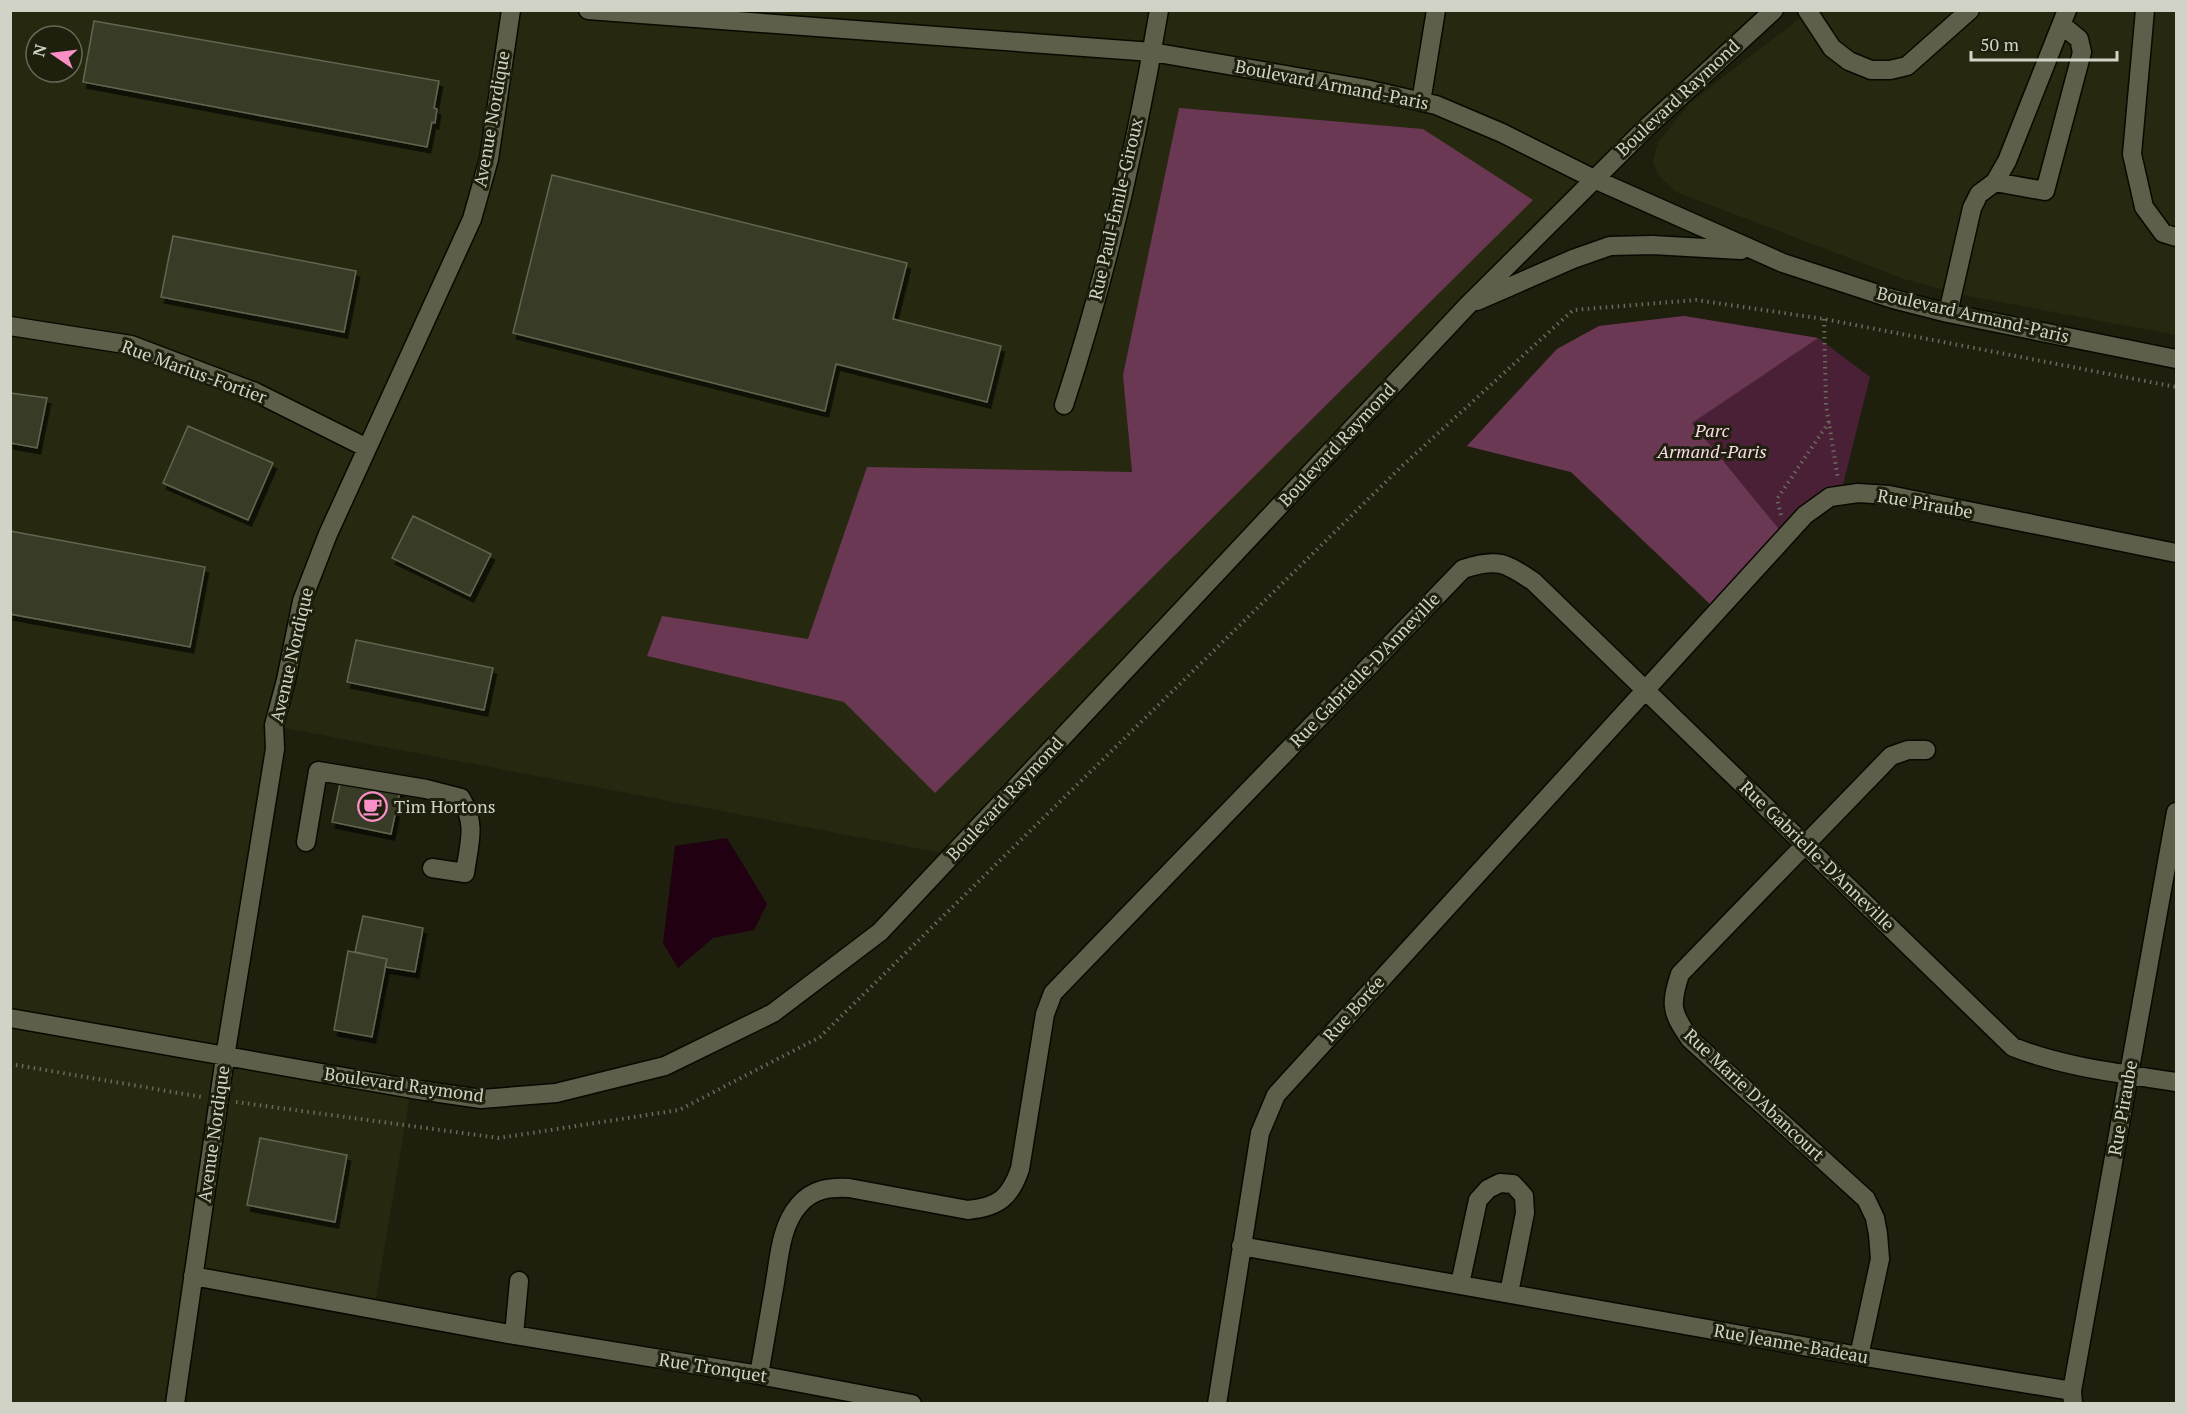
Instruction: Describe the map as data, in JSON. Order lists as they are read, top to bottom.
{
  "streets": {
    "street": [
      "Boulevard Armand-Paris",
      "Boulevard Raymond",
      "Avenue Nordique",
      "Rue Paul-Émile-Giroux",
      "Rue Marius-Fortier",
      "Rue Piraube",
      "Rue Gabrielle-D'Anneville",
      "Rue Borée",
      "Rue Marie D'Abancourt",
      "Rue Jeanne-Badeau",
      "Rue Tronquet"
    ]
  },
  "crossings": [
    ["Boulevard Armand-Paris", "Boulevard Raymond"],
    ["Boulevard Armand-Paris", "Rue Paul-Émile-Giroux"],
    ["Boulevard Raymond", "Avenue Nordique"],
    ["Avenue Nordique", "Rue Marius-Fortier"],
    ["Avenue Nordique", "Rue Tronquet"],
    ["Rue Piraube", "Rue Gabrielle-D'Anneville"],
    ["Rue Piraube", "Rue Borée"],
    ["Rue Piraube", "Rue Jeanne-Badeau"],
    ["Rue Gabrielle-D'Anneville", "Rue Borée"],
    ["Rue Gabrielle-D'Anneville", "Rue Marie D'Abancourt"],
    ["Rue Gabrielle-D'Anneville", "Rue Tronquet"],
    ["Rue Borée", "Rue Jeanne-Badeau"],
    ["Rue Marie D'Abancourt", "Rue Jeanne-Badeau"]
  ],
  "parks": ["Parc Armand-Paris"],
  "places": {
    "cafe": ["Tim Hortons"]
  },
  "scale_bar": "50 m",
  "north": "left"
}
